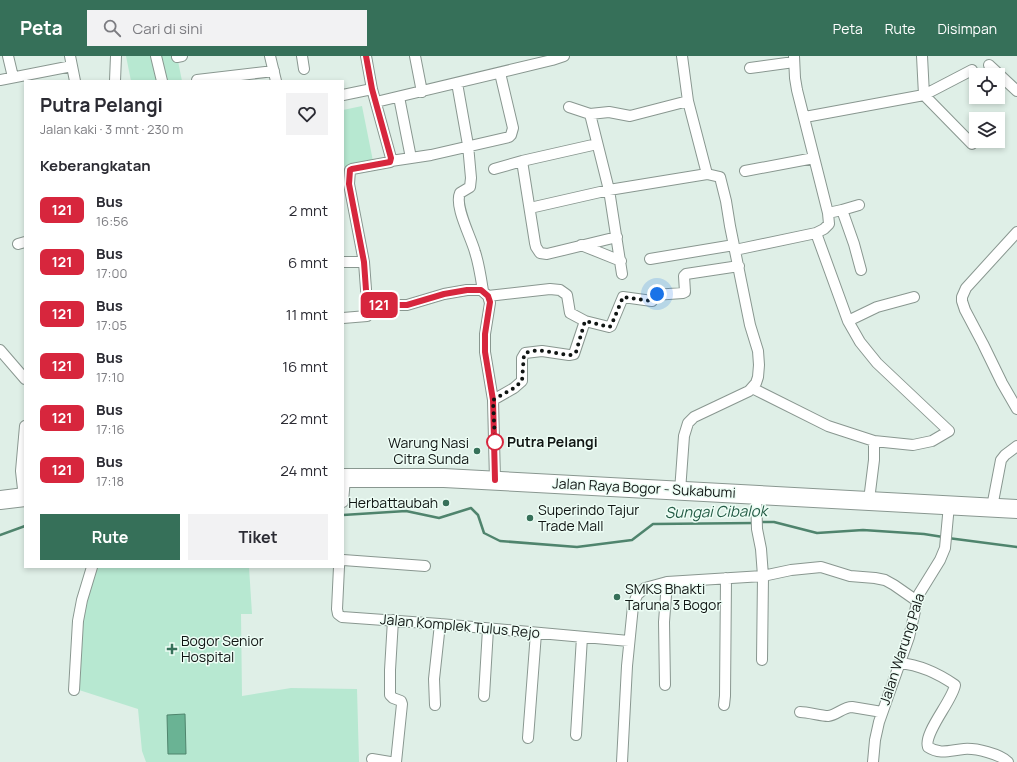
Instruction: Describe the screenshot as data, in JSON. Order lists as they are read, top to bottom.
{
  "streets": {
    "highway": ["Jalan Raya Bogor - Sukabumi"],
    "street": ["Jalan Komplek Tulus Rejo", "Jalan Warung Pala"]
  },
  "crossings": [
    ["Jalan Raya Bogor - Sukabumi", "Jalan Warung Pala"]
  ],
  "water": ["Sungai Cibalok"],
  "places": {
    "other": [
      "Putra Pelangi",
      "Warung Nasi Citra Sunda",
      "Herbattaubah",
      "Superindo Tajur Trade Mall",
      "SMKS Bhakti Taruna 3 Bogor"
    ],
    "health": ["Bogor Senior Hospital"]
  },
  "lines": ["bus line 121"],
  "page": {
    "header": "Peta",
    "search": "Cari di sini",
    "nav": ["Peta", "Rute", "Disimpan"],
    "on_map": "121",
    "heading": [
      ["Putra Pelangi", "Jalan kaki · 3 mnt · 230 m"],
      "Keberangkatan"
    ],
    "list": [
      {
        "mark": "121",
        "name": "Bus",
        "note": "16:56",
        "value": "2 mnt"
      },
      {
        "mark": "121",
        "name": "Bus",
        "note": "17:00",
        "value": "6 mnt"
      },
      {
        "mark": "121",
        "name": "Bus",
        "note": "17:05",
        "value": "11 mnt"
      },
      {
        "mark": "121",
        "name": "Bus",
        "note": "17:10",
        "value": "16 mnt"
      },
      {
        "mark": "121",
        "name": "Bus",
        "note": "17:16",
        "value": "22 mnt"
      },
      {
        "mark": "121",
        "name": "Bus",
        "note": "17:18",
        "value": "24 mnt"
      }
    ],
    "buttons": ["Rute", "Tiket"]
  }
}
